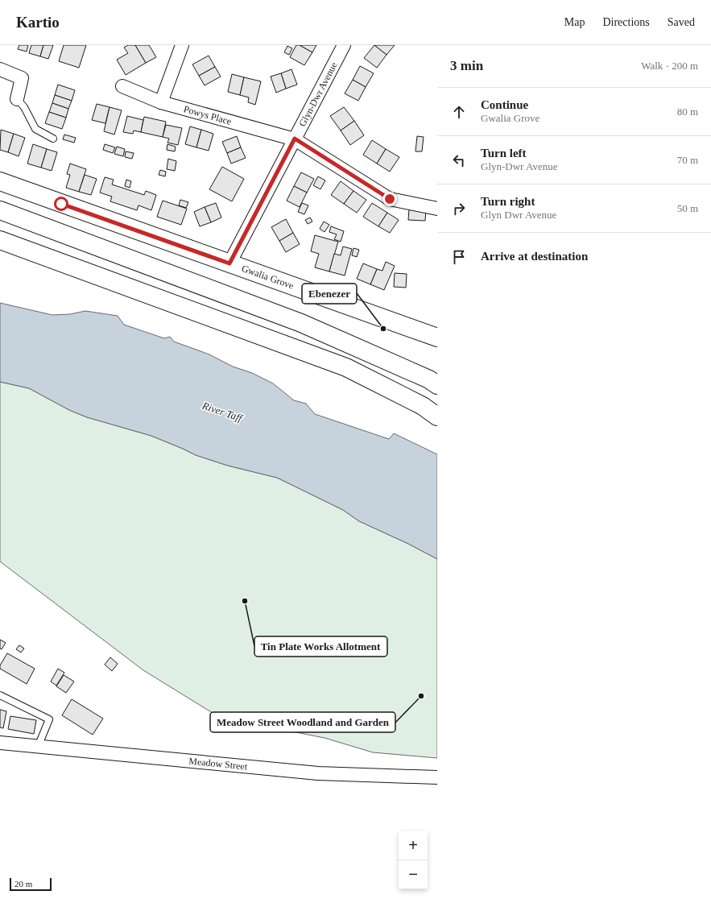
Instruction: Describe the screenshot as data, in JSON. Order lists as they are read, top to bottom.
{
  "streets": {
    "main road": ["Gwalia Grove"],
    "street": ["Glyn-Dwr Avenue", "Powys Place", "Meadow Street"]
  },
  "crossings": [
    ["Glyn-Dwr Avenue", "Powys Place"],
    ["Glyn-Dwr Avenue", "Gwalia Grove"]
  ],
  "water": ["River Taff"],
  "places": ["Ebenezer", "Tin Plate Works Allotment", "Meadow Street Woodland and Garden"],
  "scale_bar": "20 m",
  "page": {
    "header": "Kartio",
    "nav": ["Map", "Directions", "Saved"],
    "heading": ["3 min", "Walk · 200 m"],
    "list": [
      ["Continue", "Gwalia Grove", "80 m"],
      ["Turn left", "Glyn-Dwr Avenue", "70 m"],
      ["Turn right", "Glyn Dwr Avenue", "50 m"],
      "Arrive at destination"
    ],
    "map_buttons": ["+", "−"],
    "scale": "20 m"
  }
}
